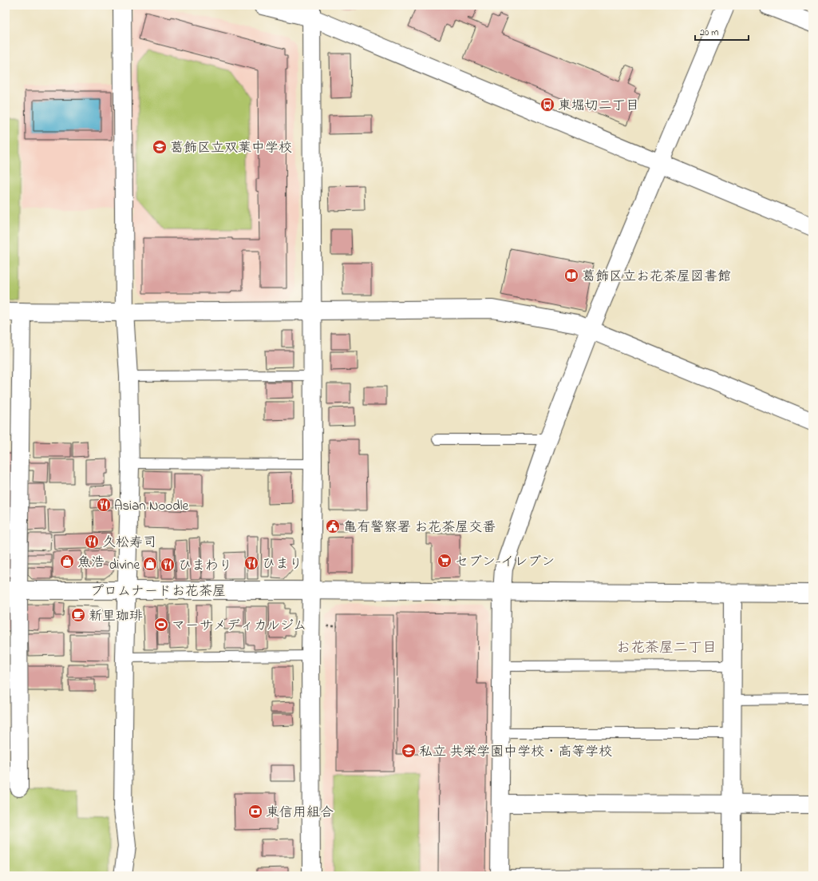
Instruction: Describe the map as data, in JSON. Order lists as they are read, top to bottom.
{
  "streets": {
    "street": ["プロムナードお花茶屋"]
  },
  "districts": ["お花茶屋二丁目"],
  "places": {
    "bus stop": ["東堀切二丁目"],
    "school or university": ["葛飾区立双葉中学校", "私立 共栄学園中学校・高等学校"],
    "library": ["葛飾区立お花茶屋図書館"],
    "restaurant": [
      "Asian Noodle",
      "久松寿司",
      "ひまり",
      "ひまわり"
    ],
    "public building": ["亀有警察署 お花茶屋交番"],
    "supermarket": ["セブン-イレブン"],
    "shop": ["魚浩", "divine"],
    "cafe": ["新里珈琲"],
    "sports": ["マーサメディカルジム"],
    "bank": ["東信用組合"]
  },
  "scale_bar": "20 m"
}
